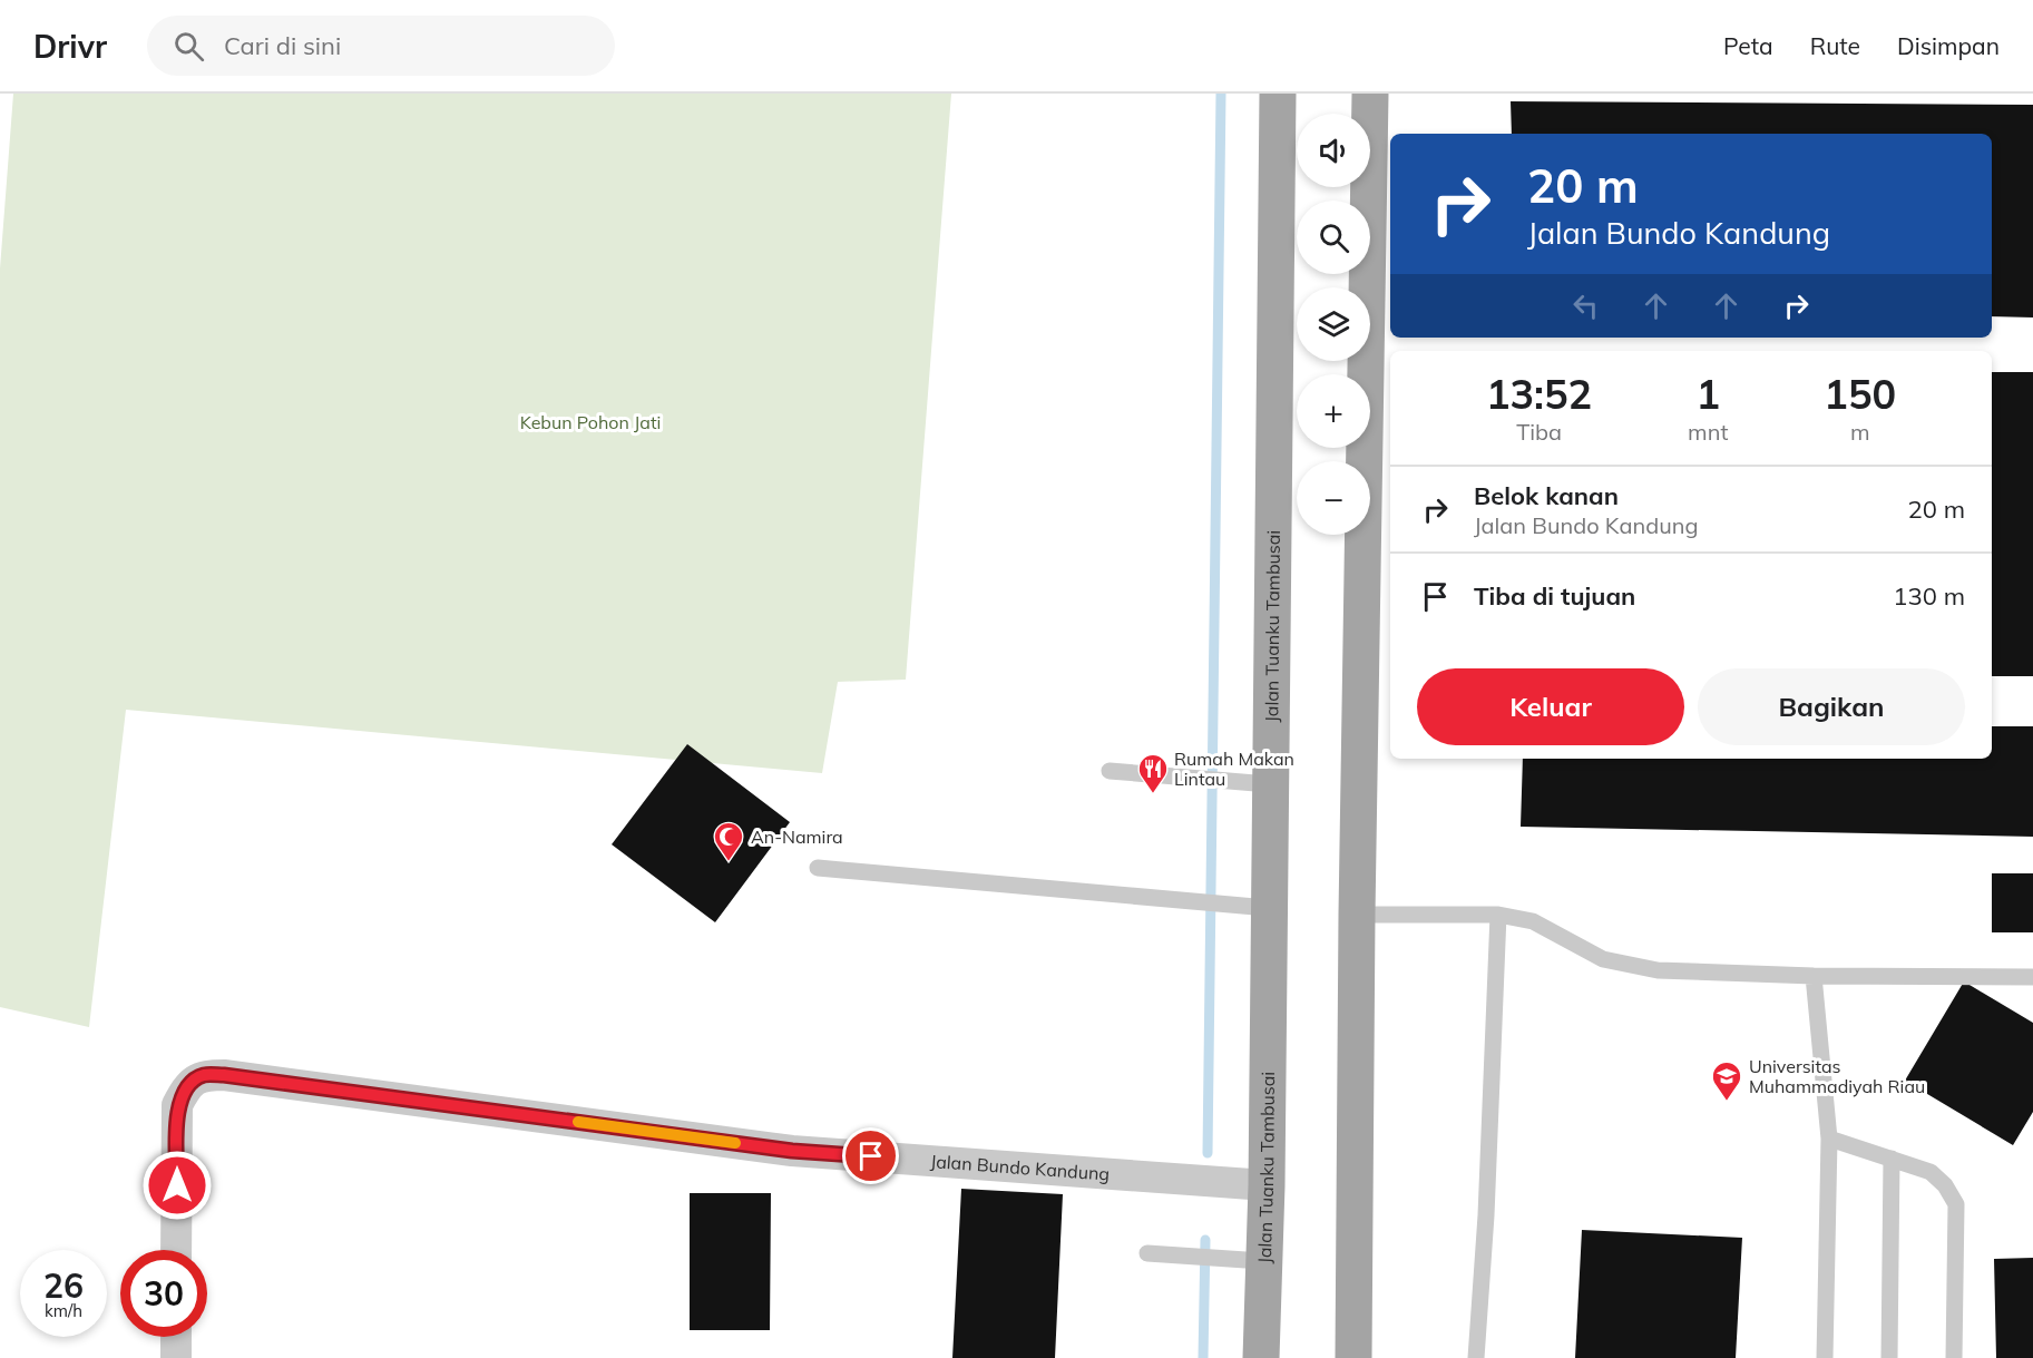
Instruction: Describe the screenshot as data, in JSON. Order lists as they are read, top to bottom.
{
  "streets": {
    "main road": ["Jalan Tuanku Tambusai"],
    "street": ["Jalan Bundo Kandung"]
  },
  "crossings": [
    ["Jalan Tuanku Tambusai", "Jalan Bundo Kandung"]
  ],
  "parks": ["Kebun Pohon Jati"],
  "places": {
    "restaurant": ["Rumah Makan Lintau"],
    "mosque": ["An-Namira"],
    "school or university": ["Universitas Muhammadiyah Riau"]
  },
  "page": {
    "header": "Drivr",
    "search": "Cari di sini",
    "nav": ["Peta", "Rute", "Disimpan"],
    "map_buttons": ["+", "−"],
    "turn": ["20 m", "Jalan Bundo Kandung"],
    "eta": [
      "13:52",
      "Tiba",
      "1",
      "mnt",
      "150",
      "m"
    ],
    "list": [
      {
        "name": "Belok kanan",
        "note": "Jalan Bundo Kandung",
        "value": "20 m"
      },
      {
        "name": "Tiba di tujuan",
        "value": "130 m"
      }
    ],
    "buttons": ["Keluar", "Bagikan"],
    "speed": "26 km/h",
    "limit": "30"
  }
}
